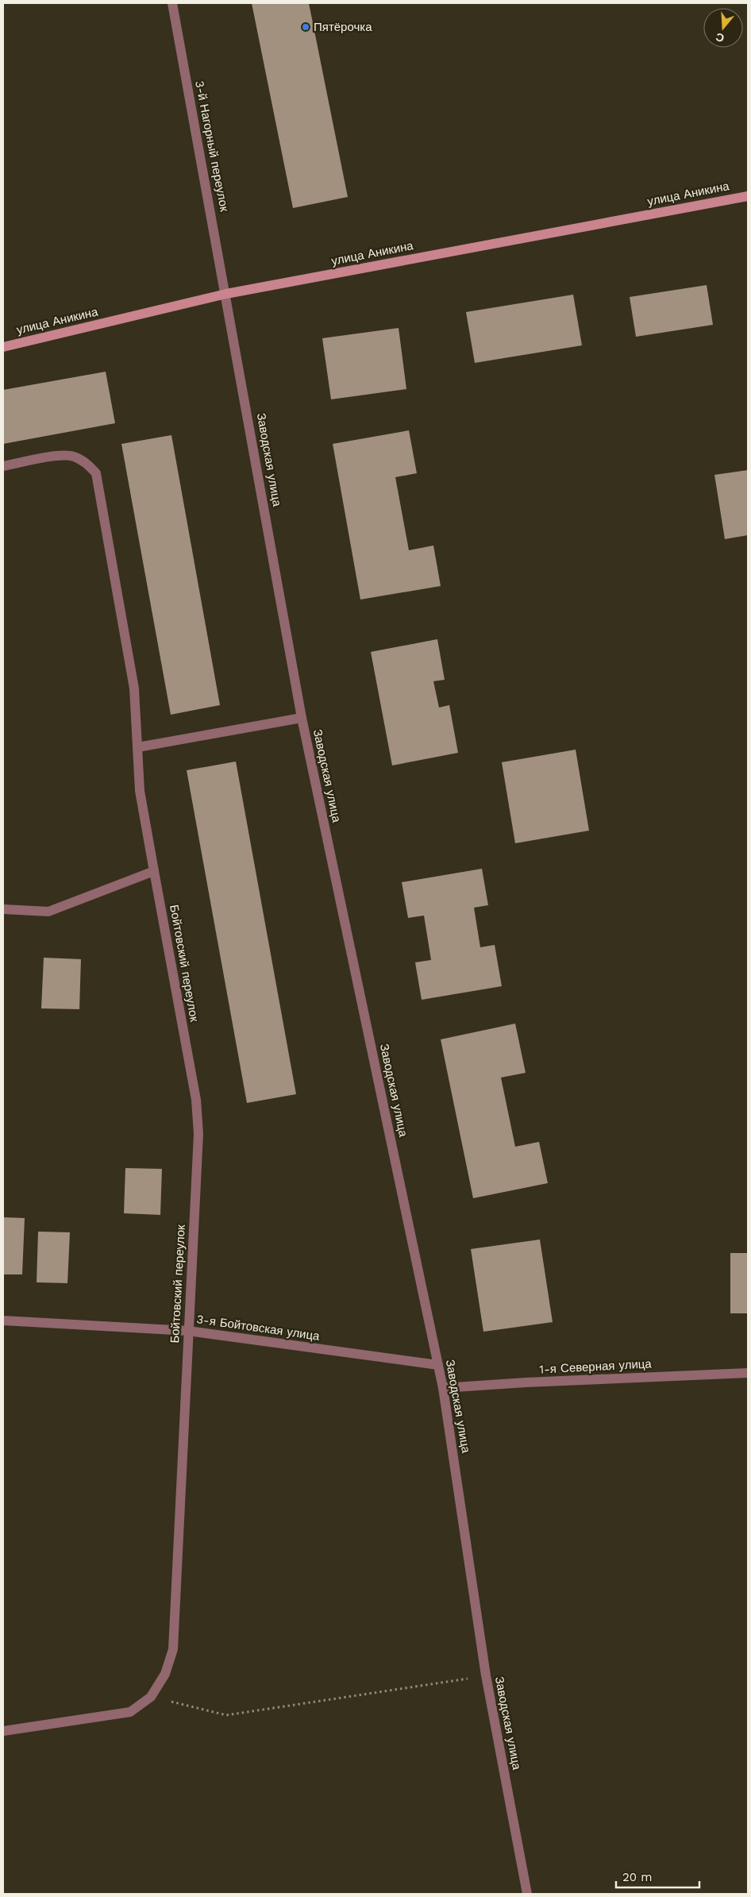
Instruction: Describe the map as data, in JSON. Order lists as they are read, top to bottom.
{
  "streets": {
    "street": [
      "3-й Нагорный переулок",
      "улица Аникина",
      "Заводская улица",
      "Бойтовский переулок",
      "3-я Бойтовская улица",
      "1-я Северная улица"
    ]
  },
  "crossings": [
    ["3-й Нагорный переулок", "улица Аникина"],
    ["3-й Нагорный переулок", "Заводская улица"],
    ["улица Аникина", "Заводская улица"],
    ["Заводская улица", "3-я Бойтовская улица"],
    ["Заводская улица", "1-я Северная улица"],
    ["Бойтовский переулок", "3-я Бойтовская улица"]
  ],
  "places": ["Пятёрочка"],
  "scale_bar": "20 m",
  "north": "bottom"
}
